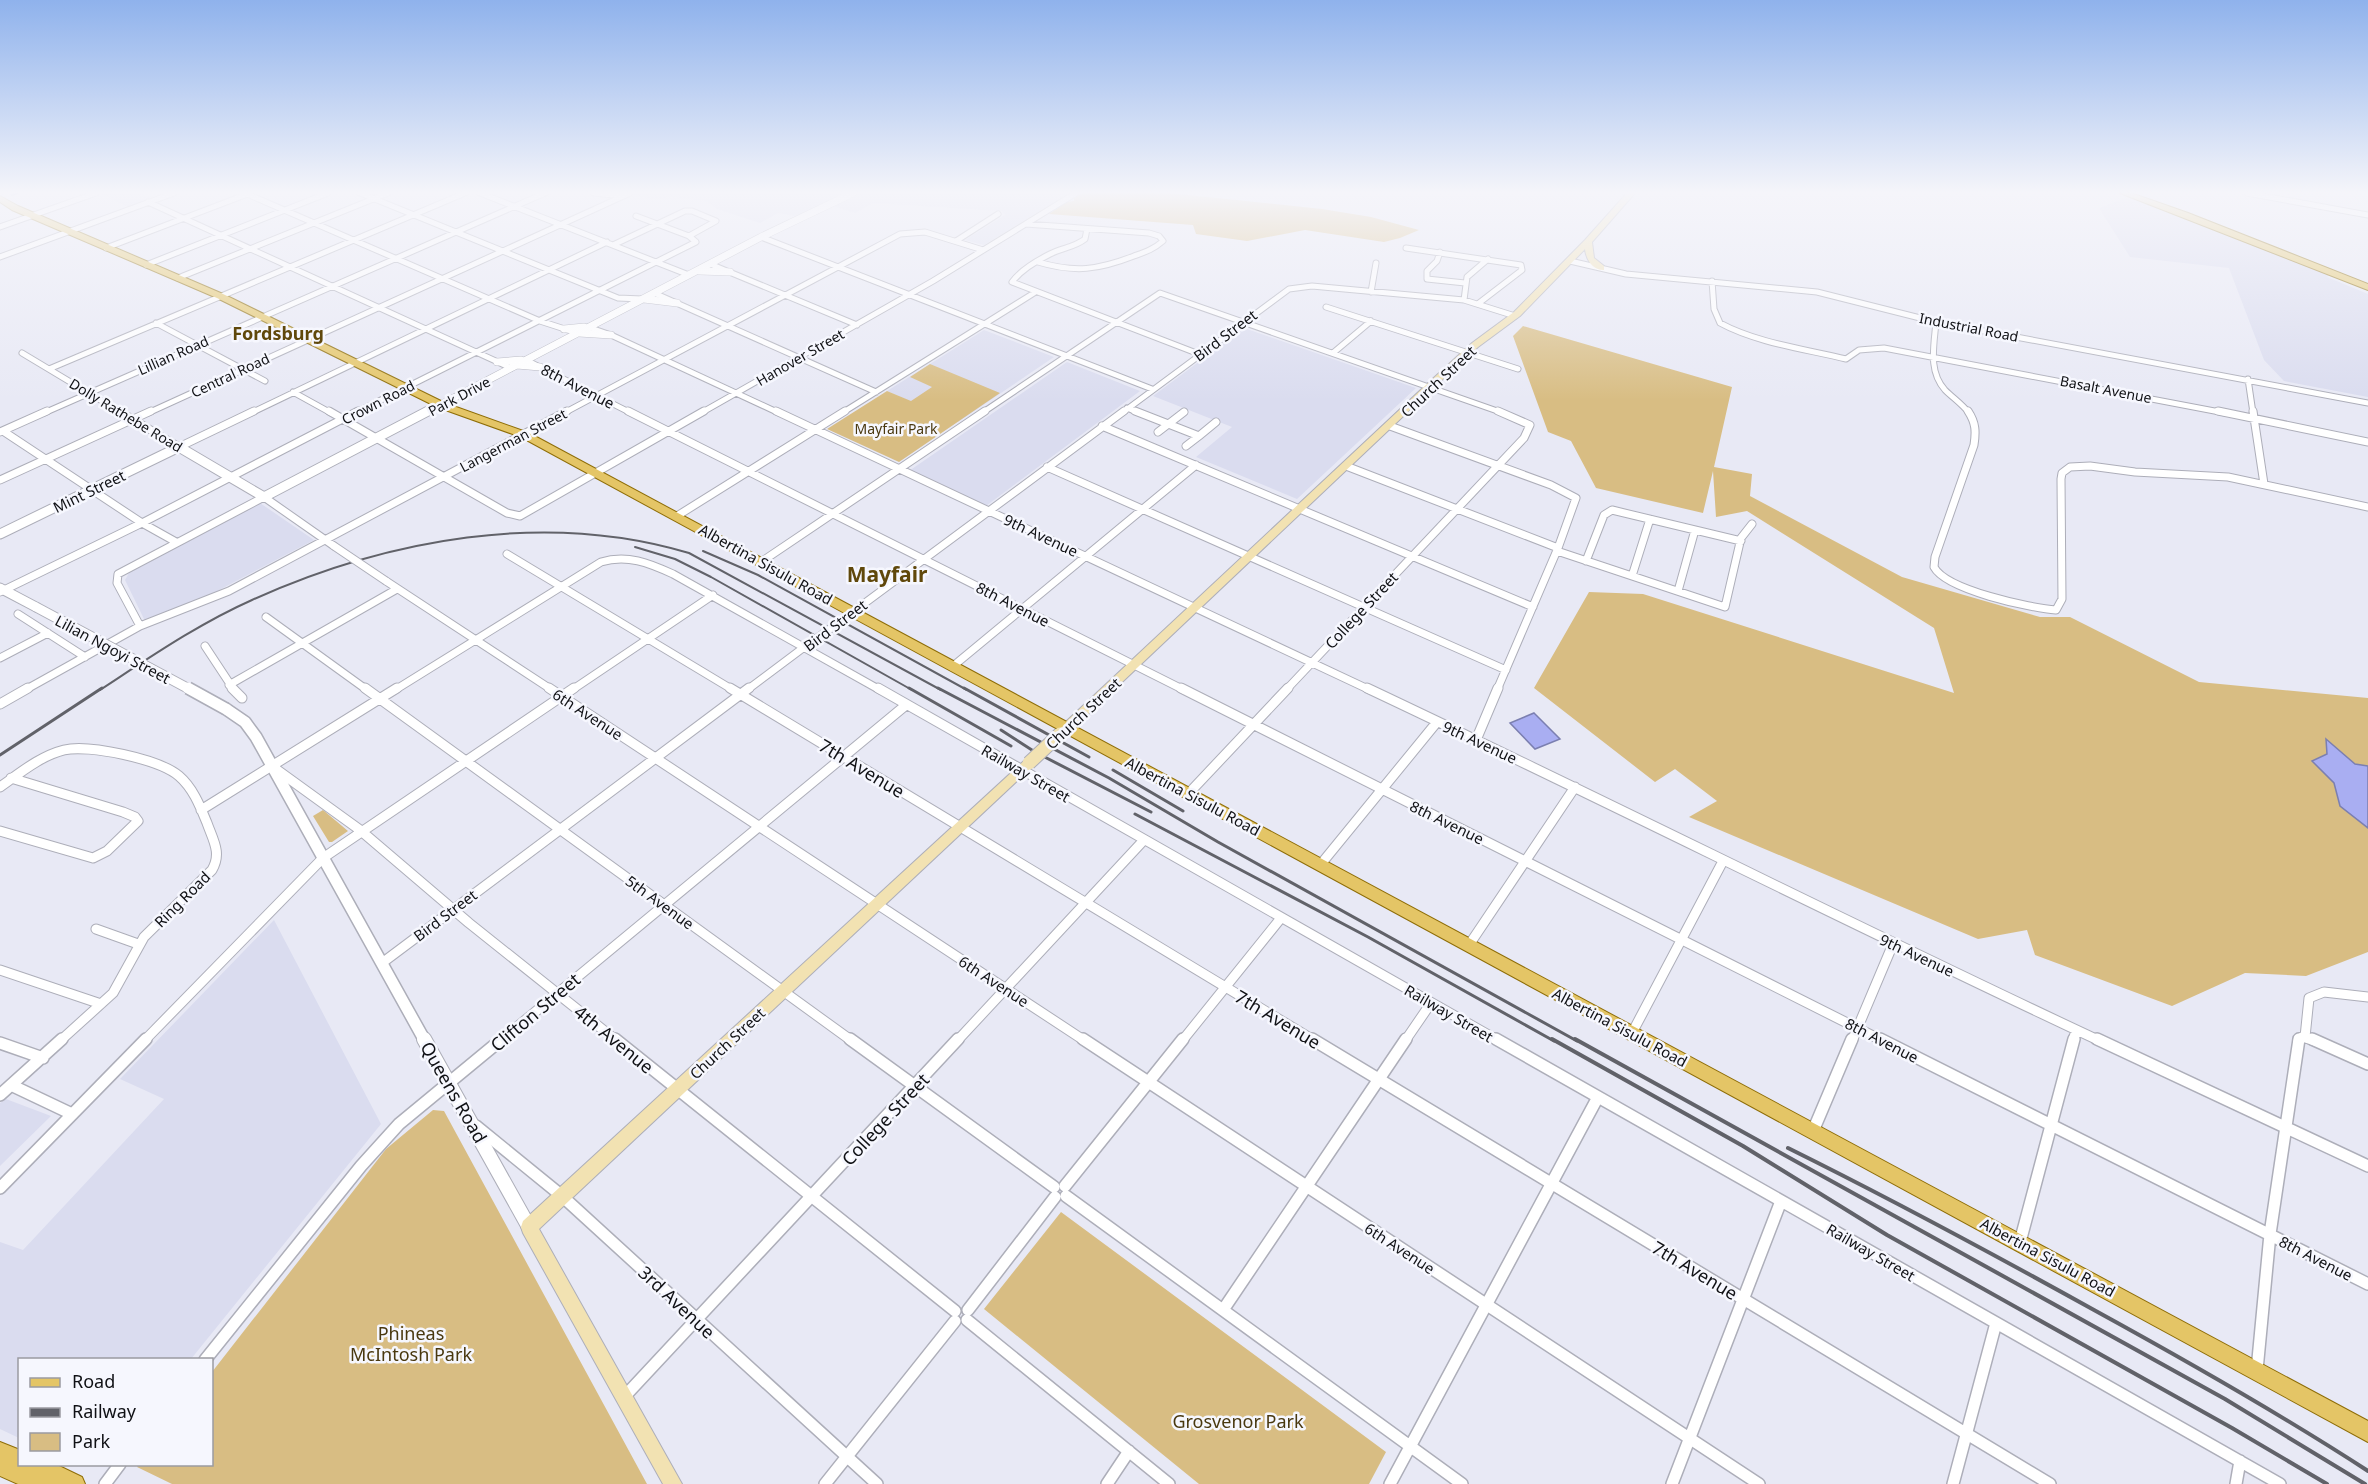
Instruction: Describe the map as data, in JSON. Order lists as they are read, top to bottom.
{
  "streets": {
    "main road": ["Church Street", "Albertina Sisulu Road", "Queens Road"],
    "street": [
      "Industrial Road",
      "Bird Street",
      "Lillian Road",
      "Hanover Street",
      "Central Road",
      "8th Avenue",
      "Basalt Avenue",
      "Park Drive",
      "Crown Road",
      "Dolly Rathebe Road",
      "Langerman Street",
      "Mint Street",
      "9th Avenue",
      "College Street",
      "Lilian Ngoyi Street",
      "6th Avenue",
      "7th Avenue",
      "Railway Street",
      "Ring Road",
      "5th Avenue",
      "Clifton Street",
      "4th Avenue",
      "3rd Avenue"
    ]
  },
  "crossings": [
    ["Industrial Road", "Basalt Avenue"],
    ["Bird Street", "8th Avenue"],
    ["Bird Street", "9th Avenue"],
    ["Bird Street", "Albertina Sisulu Road"],
    ["Bird Street", "6th Avenue"],
    ["Bird Street", "7th Avenue"],
    ["Bird Street", "Railway Street"],
    ["Bird Street", "5th Avenue"],
    ["Bird Street", "4th Avenue"],
    ["Bird Street", "Queens Road"],
    ["Lillian Road", "Dolly Rathebe Road"],
    ["Lillian Road", "Albertina Sisulu Road"],
    ["Hanover Street", "8th Avenue"],
    ["Hanover Street", "Langerman Street"],
    ["Hanover Street", "9th Avenue"],
    ["Hanover Street", "Albertina Sisulu Road"],
    ["Central Road", "Dolly Rathebe Road"],
    ["Central Road", "Albertina Sisulu Road"],
    ["Church Street", "8th Avenue"],
    ["Church Street", "9th Avenue"],
    ["Church Street", "Albertina Sisulu Road"],
    ["Church Street", "College Street"],
    ["Church Street", "6th Avenue"],
    ["Church Street", "7th Avenue"],
    ["Church Street", "Railway Street"],
    ["Church Street", "5th Avenue"],
    ["Church Street", "4th Avenue"],
    ["Church Street", "Queens Road"],
    ["Church Street", "3rd Avenue"],
    ["8th Avenue", "Park Drive"],
    ["8th Avenue", "Langerman Street"],
    ["8th Avenue", "College Street"],
    ["Park Drive", "Langerman Street"],
    ["Park Drive", "9th Avenue"],
    ["Park Drive", "Albertina Sisulu Road"],
    ["Park Drive", "6th Avenue"],
    ["Crown Road", "Dolly Rathebe Road"],
    ["Crown Road", "Albertina Sisulu Road"],
    ["Crown Road", "Lilian Ngoyi Street"],
    ["Crown Road", "6th Avenue"],
    ["Dolly Rathebe Road", "Mint Street"],
    ["Dolly Rathebe Road", "6th Avenue"],
    ["Langerman Street", "9th Avenue"],
    ["Langerman Street", "Albertina Sisulu Road"],
    ["Langerman Street", "6th Avenue"],
    ["9th Avenue", "College Street"],
    ["Albertina Sisulu Road", "College Street"],
    ["College Street", "6th Avenue"],
    ["College Street", "7th Avenue"],
    ["College Street", "Railway Street"],
    ["College Street", "5th Avenue"],
    ["College Street", "4th Avenue"],
    ["College Street", "Queens Road"],
    ["College Street", "3rd Avenue"],
    ["Lilian Ngoyi Street", "Queens Road"],
    ["6th Avenue", "Clifton Street"],
    ["7th Avenue", "Railway Street"],
    ["7th Avenue", "Clifton Street"],
    ["Railway Street", "Clifton Street"],
    ["5th Avenue", "Clifton Street"],
    ["Clifton Street", "4th Avenue"],
    ["Clifton Street", "Queens Road"],
    ["4th Avenue", "Queens Road"],
    ["Queens Road", "3rd Avenue"]
  ],
  "districts": ["Fordsburg", "Mayfair"],
  "parks": ["Mayfair Park", "Phineas McIntosh Park", "Grosvenor Park"],
  "legend": ["Road", "Railway", "Park"]
}
